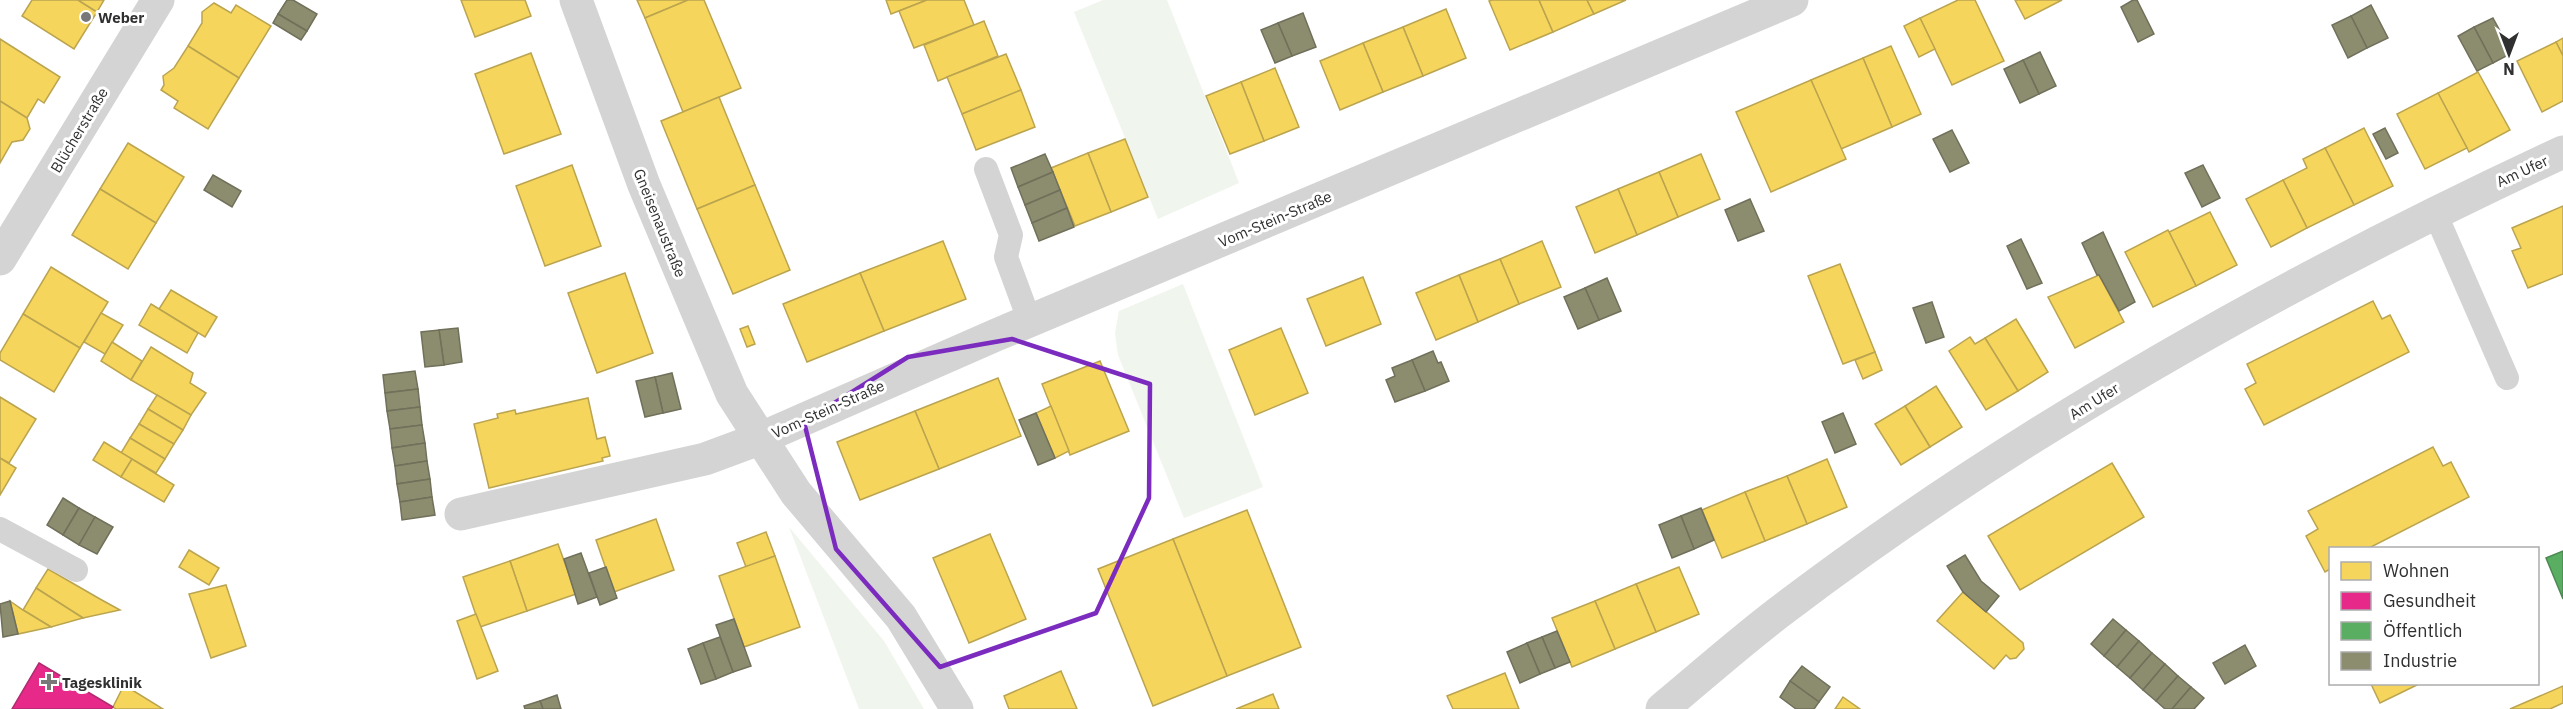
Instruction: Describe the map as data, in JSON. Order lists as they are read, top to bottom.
{
  "streets": {
    "street": [
      "Blücherstraße",
      "Am Ufer",
      "Vom-Stein-Straße",
      "Gneisenaustraße"
    ]
  },
  "crossings": [
    ["Vom-Stein-Straße", "Gneisenaustraße"]
  ],
  "places": {
    "other": ["Weber"],
    "health": ["Tagesklinik"]
  },
  "legend": [
    "Wohnen",
    "Gesundheit",
    "Öffentlich",
    "Industrie"
  ],
  "north": "bottom"
}
